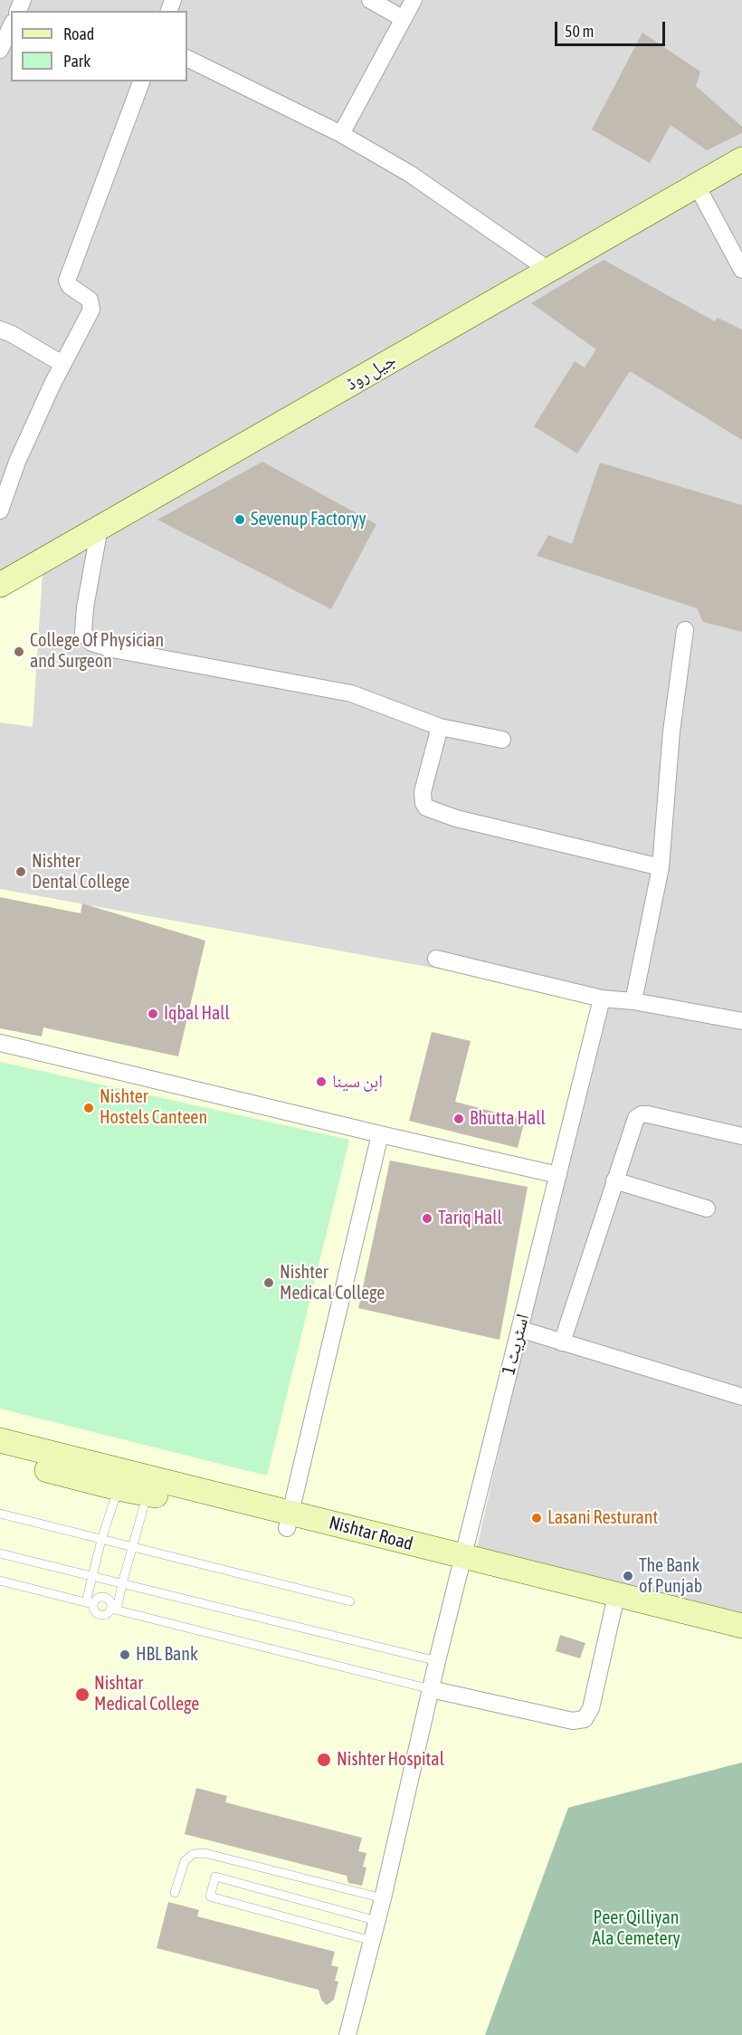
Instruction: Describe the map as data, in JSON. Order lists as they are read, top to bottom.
{
  "streets": {
    "main road": ["جیل روڈ", "Nishtar Road"],
    "street": ["اسٹریٹ 1"]
  },
  "crossings": [
    ["اسٹریٹ 1", "Nishtar Road"]
  ],
  "parks": ["Peer Qilliyan Ala Cemetery"],
  "places": [
    "Sevenup Factoryy",
    "College Of Physician and Surgeon",
    "Nishter Dental College",
    "Iqbal Hall",
    "ابن سینا",
    "Nishter Hostels Canteen",
    "Bhutta Hall",
    "Tariq Hall",
    "Nishter Medical College",
    "Lasani Resturant",
    "The Bank of Punjab",
    "HBL Bank",
    "Nishtar Medical College",
    "Nishter Hospital"
  ],
  "legend": ["Road", "Park"],
  "scale_bar": "50 m"
}
